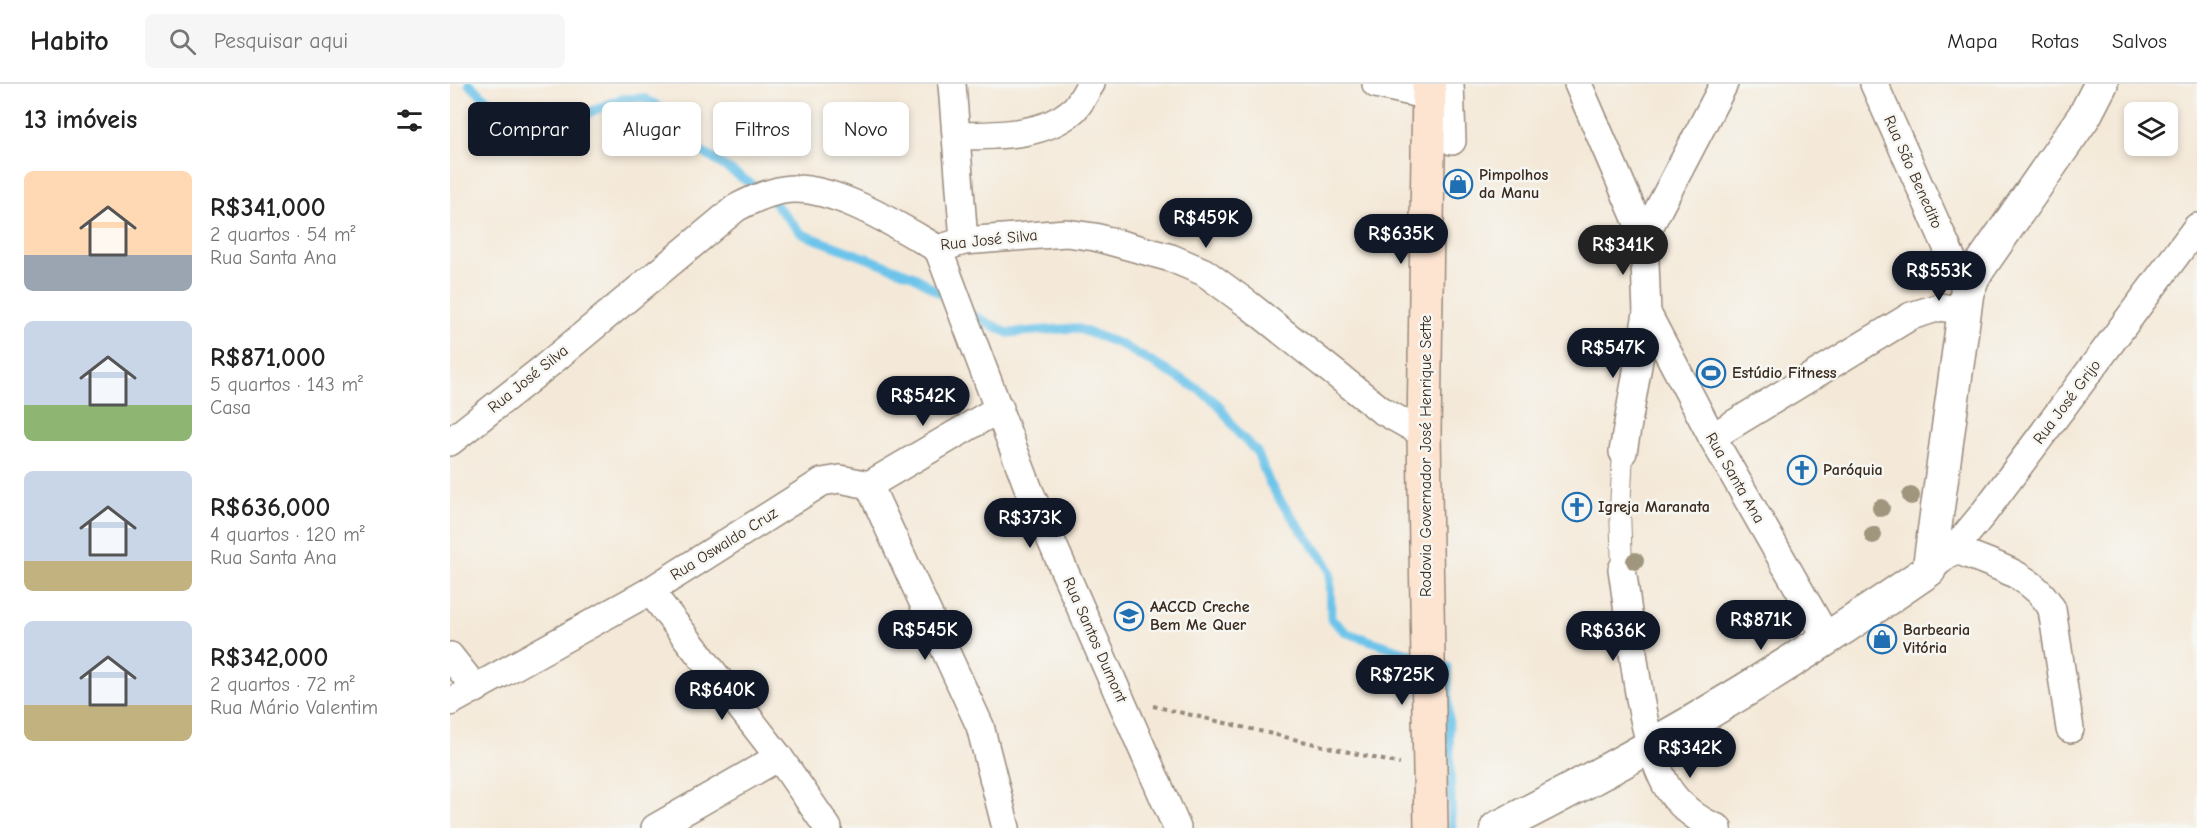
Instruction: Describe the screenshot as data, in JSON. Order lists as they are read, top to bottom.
{
  "streets": {
    "main road": ["Rodovia Governador José Henrique Sette"],
    "street": [
      "Rua São Benedito",
      "Rua José Silva",
      "Rua José Grijo",
      "Rua Santa Ana",
      "Rua Oswaldo Cruz",
      "Rua Santos Dumont"
    ]
  },
  "crossings": [
    ["Rua José Silva", "Rodovia Governador José Henrique Sette"],
    ["Rua José Silva", "Rua Santos Dumont"]
  ],
  "places": {
    "shop": ["Pimpolhos da Manu", "Barbearia Vitória"],
    "sports": ["Estúdio Fitness"],
    "church": ["Paróquia", "Igreja Maranata"],
    "school or university": ["AACCD Creche Bem Me Quer"]
  },
  "page": {
    "header": "Habito",
    "search": "Pesquisar aqui",
    "nav": ["Mapa", "Rotas", "Salvos"],
    "heading": "13 imóveis",
    "chip": [
      "Comprar",
      "Alugar",
      "Filtros",
      "Novo"
    ],
    "list": [
      {
        "name": "R$341,000",
        "note": "2 quartos · 54 m² · Rua Santa Ana"
      },
      {
        "name": "R$871,000",
        "note": "5 quartos · 143 m² · Casa"
      },
      {
        "name": "R$636,000",
        "note": "4 quartos · 120 m² · Rua Santa Ana"
      },
      {
        "name": "R$342,000",
        "note": "2 quartos · 72 m² · Rua Mário Valentim"
      }
    ],
    "price": [
      "R$459K",
      "R$635K",
      "R$341K",
      "R$553K",
      "R$547K",
      "R$542K",
      "R$373K",
      "R$871K",
      "R$545K",
      "R$636K",
      "R$725K",
      "R$640K",
      "R$342K"
    ]
  }
}
